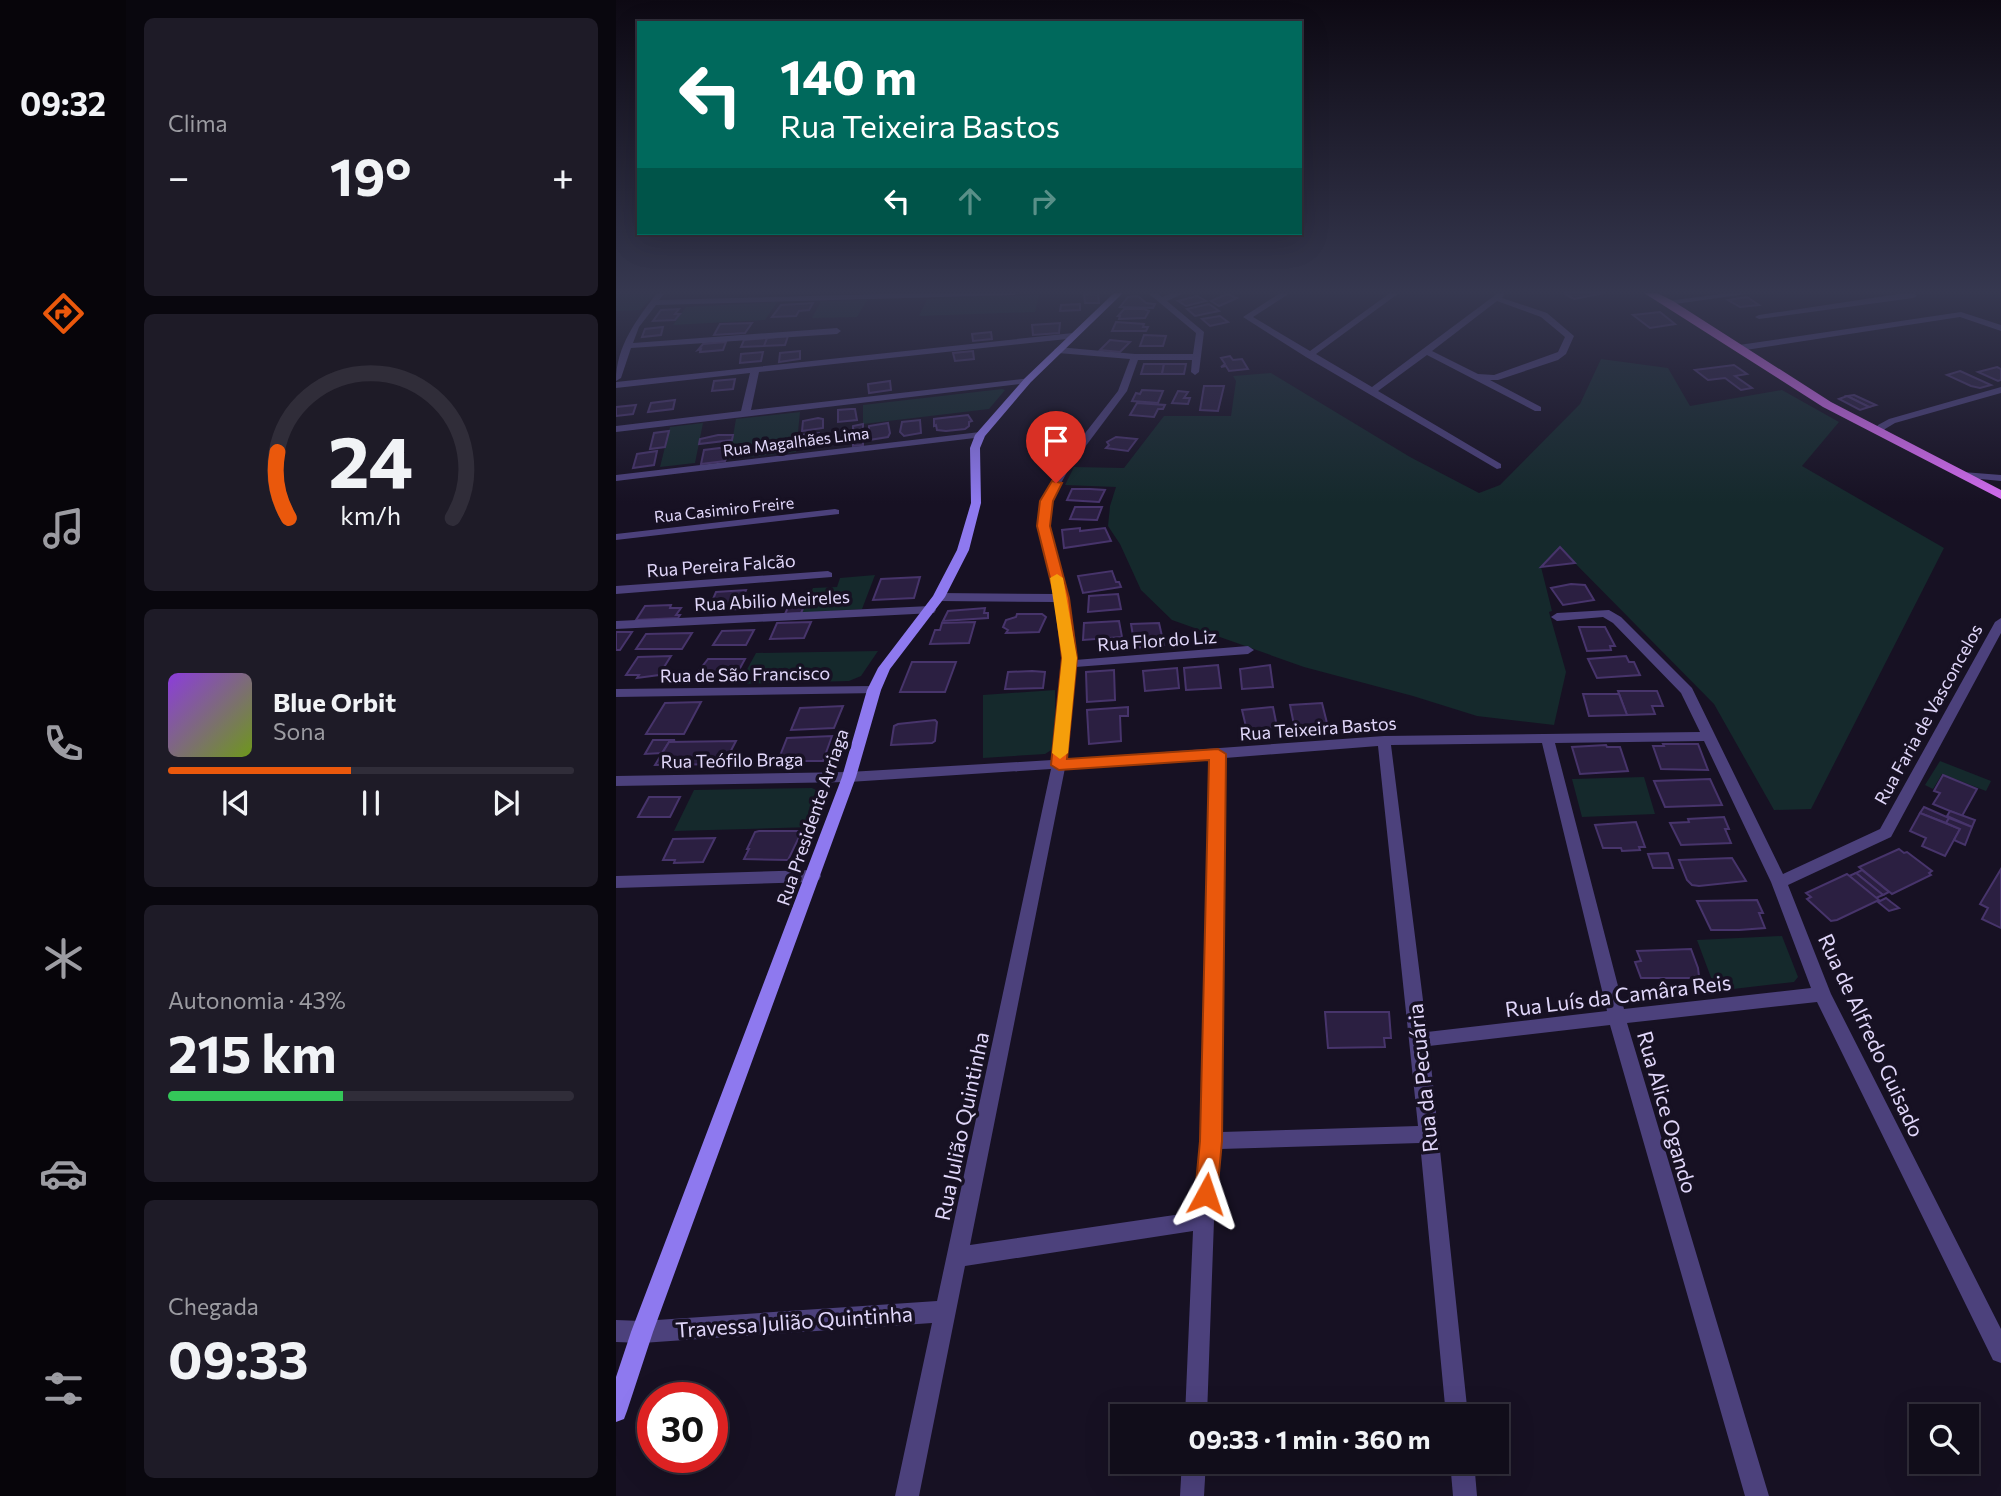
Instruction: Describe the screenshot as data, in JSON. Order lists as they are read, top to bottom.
{
  "streets": {
    "street": [
      "Rua Magalhães Lima",
      "Rua Casimiro Freire",
      "Rua Pereira Falcão",
      "Rua Abilio Meireles",
      "Rua Flor do Liz",
      "Rua de São Francisco",
      "Rua Faria de Vasconcelos",
      "Rua Teixeira Bastos",
      "Rua Teófilo Braga",
      "Rua Presidente Arriaga",
      "Rua Luís da Camâra Reis",
      "Rua de Alfredo Guisado",
      "Rua da Pecuária",
      "Rua Alice Ogando",
      "Rua Julião Quintinha",
      "Travessa Julião Quintinha"
    ]
  },
  "crossings": [
    ["Rua Magalhães Lima", "Rua Presidente Arriaga"],
    ["Rua Abilio Meireles", "Rua Presidente Arriaga"],
    ["Rua Abilio Meireles", "Rua Julião Quintinha"],
    ["Rua Flor do Liz", "Rua Julião Quintinha"],
    ["Rua de São Francisco", "Rua Presidente Arriaga"],
    ["Rua Faria de Vasconcelos", "Rua de Alfredo Guisado"],
    ["Rua Teixeira Bastos", "Rua Teófilo Braga"],
    ["Rua Teixeira Bastos", "Rua Presidente Arriaga"],
    ["Rua Teixeira Bastos", "Rua de Alfredo Guisado"],
    ["Rua Teixeira Bastos", "Rua da Pecuária"],
    ["Rua Teixeira Bastos", "Rua Alice Ogando"],
    ["Rua Teixeira Bastos", "Rua Julião Quintinha"],
    ["Rua Teófilo Braga", "Rua Presidente Arriaga"],
    ["Rua Presidente Arriaga", "Travessa Julião Quintinha"],
    ["Rua Luís da Camâra Reis", "Rua de Alfredo Guisado"],
    ["Rua Luís da Camâra Reis", "Rua da Pecuária"],
    ["Rua Luís da Camâra Reis", "Rua Alice Ogando"],
    ["Rua Julião Quintinha", "Travessa Julião Quintinha"]
  ],
  "page": {
    "tabs": "09:32",
    "tile": [
      "Clima",
      ["Autonomia · 43%", "215 km"],
      ["Chegada", "09:33"]
    ],
    "turn": ["140 m", "Rua Teixeira Bastos"],
    "heat": ["−", "19°", "+"],
    "song": ["Blue Orbit", "Sona"],
    "limit": "30",
    "trip": "09:33 · 1 min · 360 m",
    "gauge": ["24", "km/h"]
  }
}
